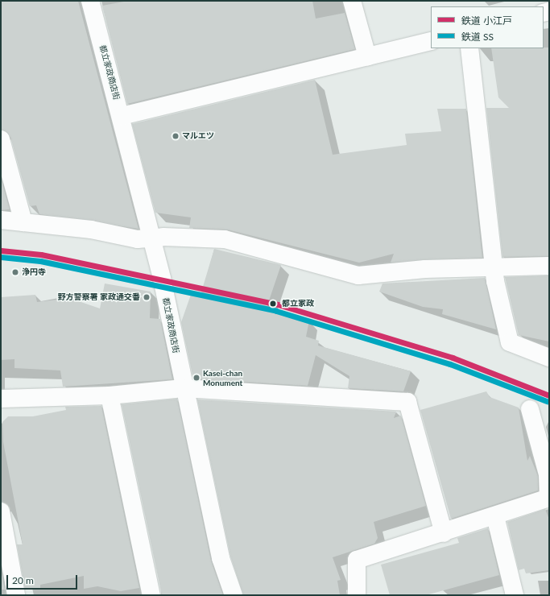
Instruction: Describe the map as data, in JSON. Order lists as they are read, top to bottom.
{
  "streets": {
    "street": ["都立家政商店街"]
  },
  "places": [
    "マルエツ",
    "浄円寺",
    "野方警察署 家政通交番",
    "都立家政",
    "Kasei-chan Monument"
  ],
  "lines": ["rail line 小江戸", "rail line SS"],
  "legend": ["鉄道 小江戸", "鉄道 SS"],
  "scale_bar": "20 m"
}
